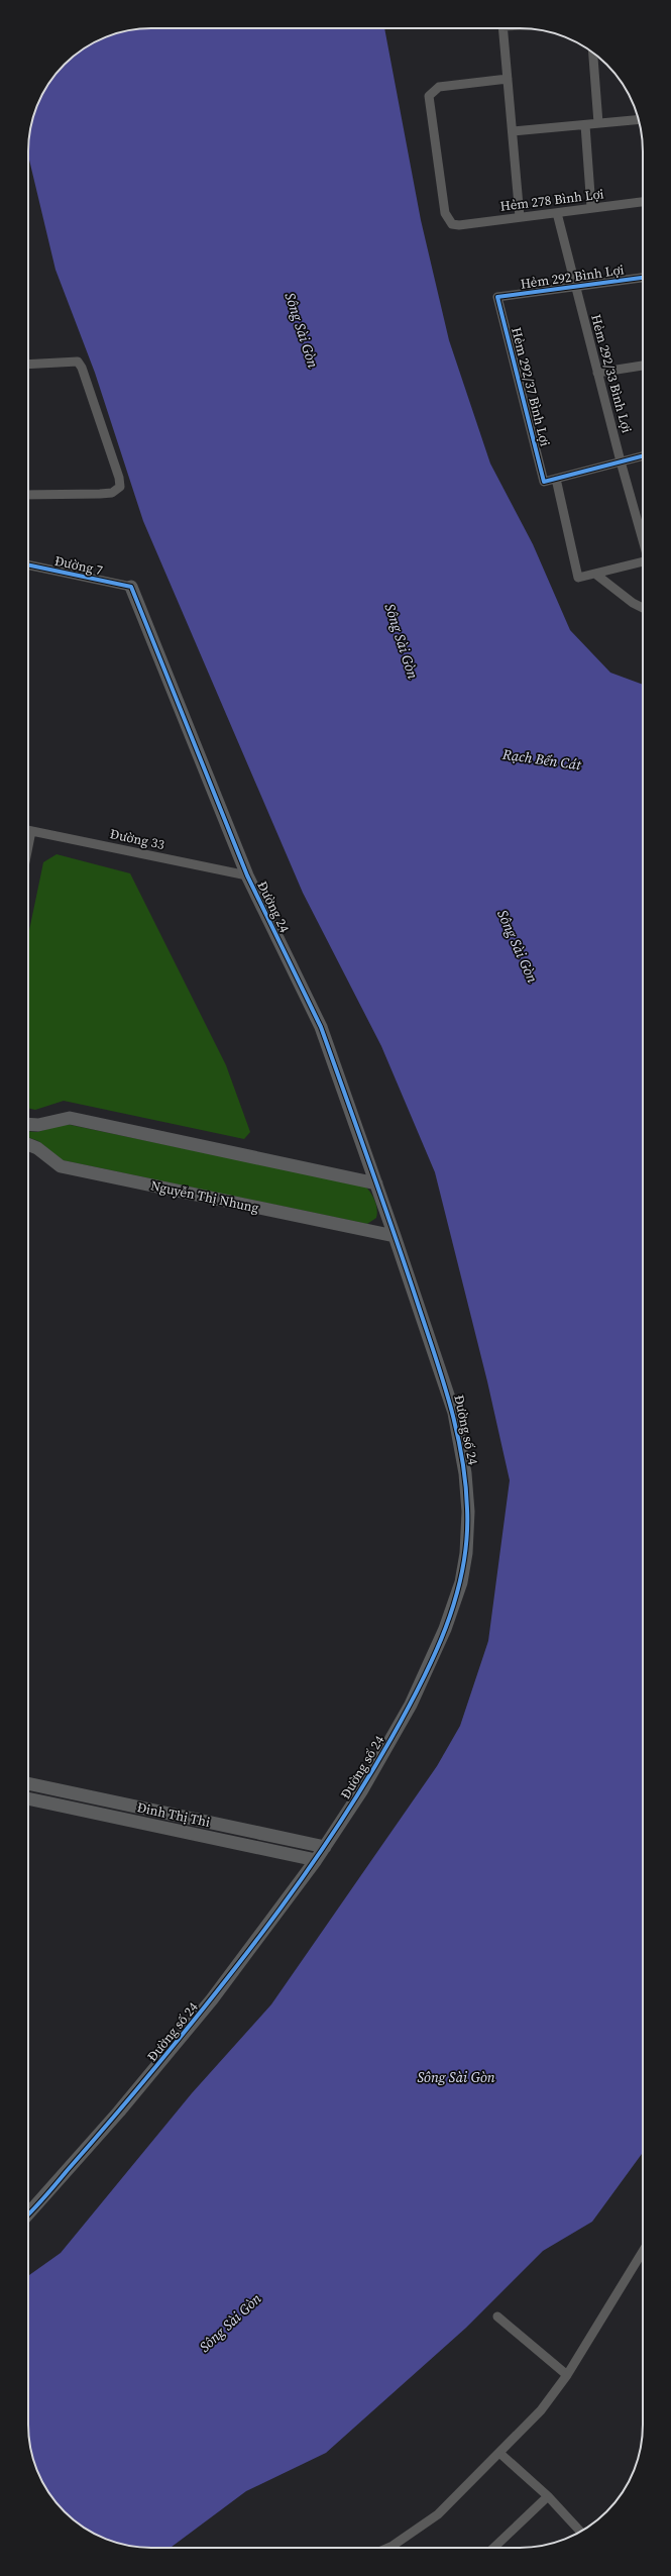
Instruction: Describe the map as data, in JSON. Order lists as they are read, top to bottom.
{
  "streets": {
    "street": [
      "Hẻm 278 Bình Lợi",
      "Hẻm 292 Bình Lợi",
      "Hẻm 292/33 Bình Lợi",
      "Hẻm 292/37 Bình Lợi",
      "Đường 7",
      "Đường 33",
      "Đường 24",
      "Nguyễn Thị Nhung",
      "Đường số 24",
      "Đinh Thị Thi"
    ]
  },
  "crossings": [
    ["Hẻm 278 Bình Lợi", "Hẻm 292/33 Bình Lợi"],
    ["Hẻm 292 Bình Lợi", "Hẻm 292/33 Bình Lợi"],
    ["Hẻm 292 Bình Lợi", "Hẻm 292/37 Bình Lợi"],
    ["Đường 7", "Đường 24"],
    ["Đường 33", "Đường 24"],
    ["Đường 24", "Nguyễn Thị Nhung"],
    ["Đường 24", "Đường số 24"],
    ["Nguyễn Thị Nhung", "Đường số 24"],
    ["Đường số 24", "Đinh Thị Thi"]
  ],
  "water": ["Sông Sài Gòn", "Rạch Bến Cát"]
}
